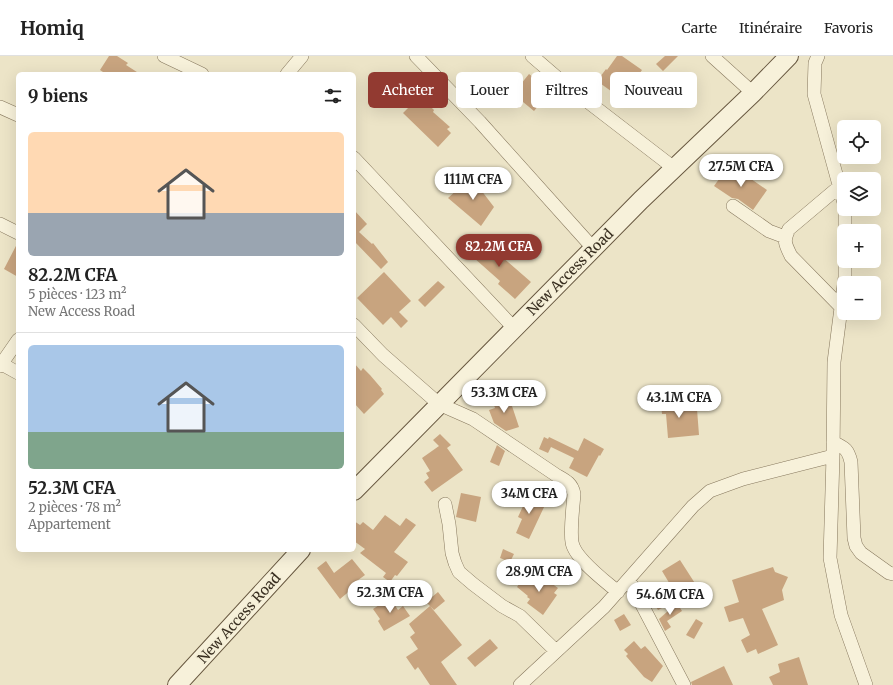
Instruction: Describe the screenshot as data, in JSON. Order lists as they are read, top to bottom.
{
  "streets": {
    "main road": ["New Access Road"]
  },
  "page": {
    "header": "Homiq",
    "nav": ["Carte", "Itinéraire", "Favoris"],
    "chip": [
      "Acheter",
      "Louer",
      "Filtres",
      "Nouveau"
    ],
    "heading": "9 biens",
    "map_buttons": ["+", "−"],
    "list": [
      {
        "name": "82.2M CFA",
        "note": "5 pièces · 123 m² · New Access Road"
      },
      {
        "name": "52.3M CFA",
        "note": "2 pièces · 78 m² · Appartement"
      }
    ],
    "price": [
      "27.5M CFA",
      "111M CFA",
      "82.2M CFA",
      "53.3M CFA",
      "43.1M CFA",
      "34M CFA",
      "28.9M CFA",
      "52.3M CFA",
      "54.6M CFA"
    ]
  }
}
